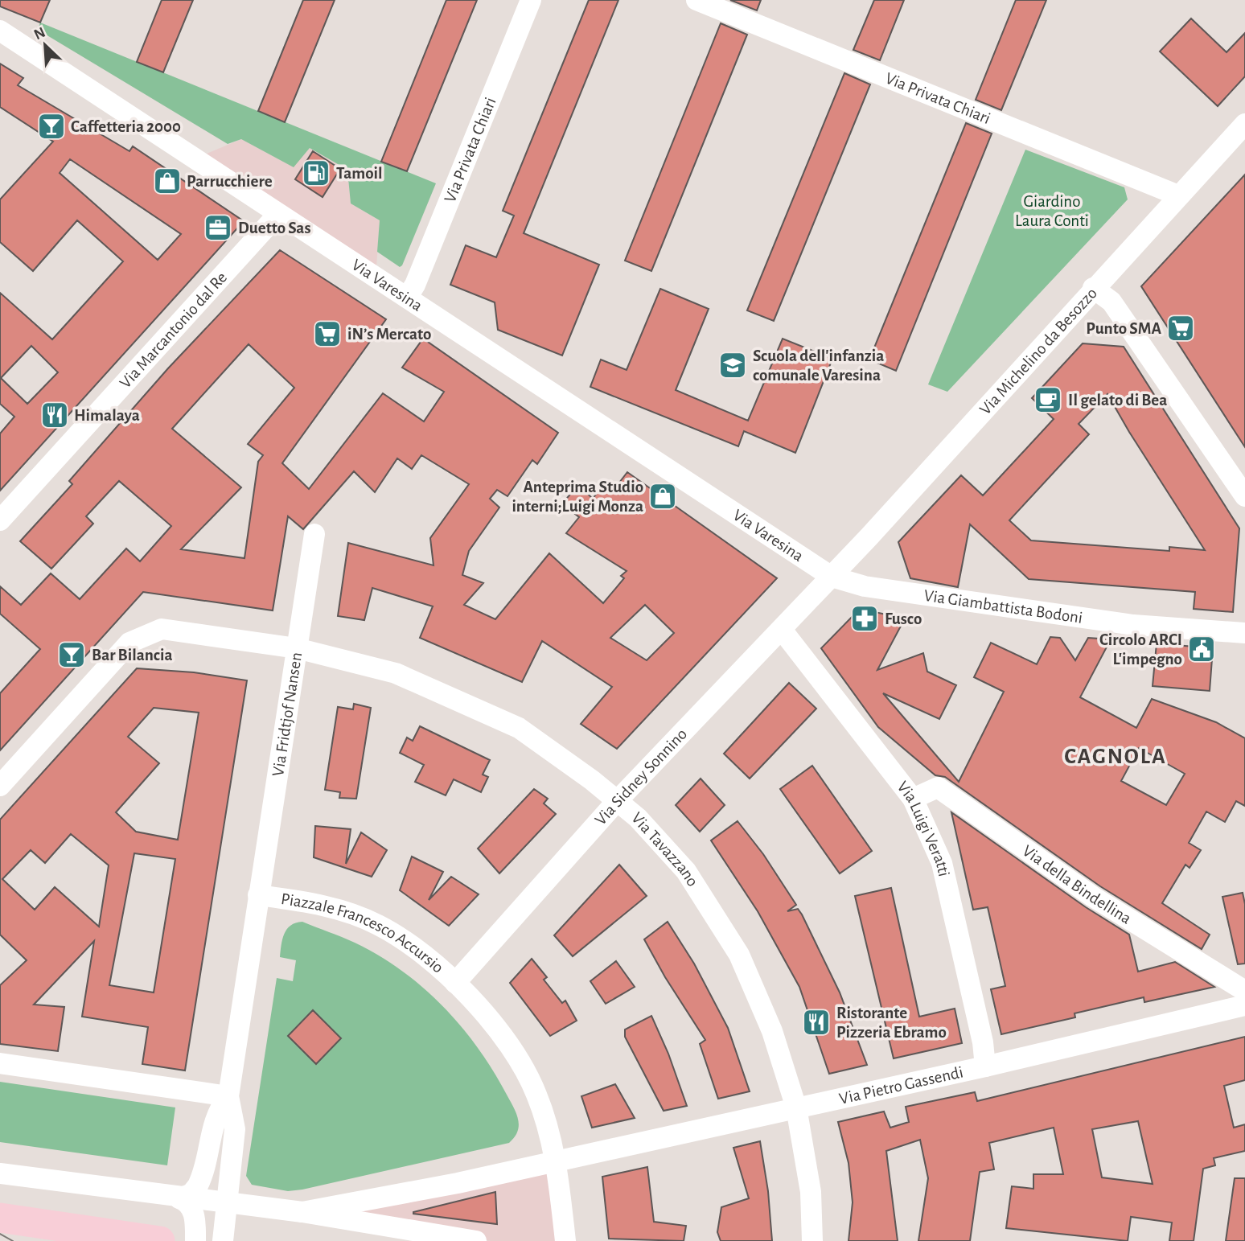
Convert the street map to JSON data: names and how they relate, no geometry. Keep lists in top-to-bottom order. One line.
{"streets":{"street":["Via Privata Chiari","Via Varesina","Via Marcantonio dal Re","Via Michelino da Besozzo","Via Giambattista Bodoni","Via Fridtjof Nansen","Via Sidney Sonnino","Via Luigi Veratti","Via Tavazzano","Via della Bindellina","Piazzale Francesco Accursio","Via Pietro Gassendi"]},"crossings":[["Via Privata Chiari","Via Varesina"],["Via Privata Chiari","Via Michelino da Besozzo"],["Via Varesina","Via Marcantonio dal Re"],["Via Varesina","Via Michelino da Besozzo"],["Via Varesina","Via Giambattista Bodoni"],["Via Varesina","Via Sidney Sonnino"],["Via Michelino da Besozzo","Via Giambattista Bodoni"],["Via Michelino da Besozzo","Via Sidney Sonnino"],["Via Giambattista Bodoni","Via Sidney Sonnino"],["Via Fridtjof Nansen","Via Tavazzano"],["Via Fridtjof Nansen","Piazzale Francesco Accursio"],["Via Sidney Sonnino","Via Luigi Veratti"],["Via Sidney Sonnino","Via Tavazzano"],["Via Sidney Sonnino","Piazzale Francesco Accursio"],["Via Luigi Veratti","Via della Bindellina"],["Via Luigi Veratti","Via Pietro Gassendi"],["Via Tavazzano","Via Pietro Gassendi"],["Piazzale Francesco Accursio","Via Pietro Gassendi"]],"districts":["CAGNOLA"],"parks":["Giardino Laura Conti"],"places":{"bar":["Caffetteria 2000","Bar Bilancia"],"fuel station":["Tamoil"],"shop":["Parrucchiere","Anteprima Studio interni;Luigi Monza"],"office":["Duetto Sas"],"supermarket":["Punto SMA","iN’s Mercato"],"school or university":["Scuola dell'infanzia comunale Varesina"],"cafe":["Il gelato di Bea"],"restaurant":["Himalaya","Ristorante Pizzeria Ebramo"],"pharmacy":["Fusco"],"public building":["Circolo ARCI L'impegno"]},"north":"top left"}
